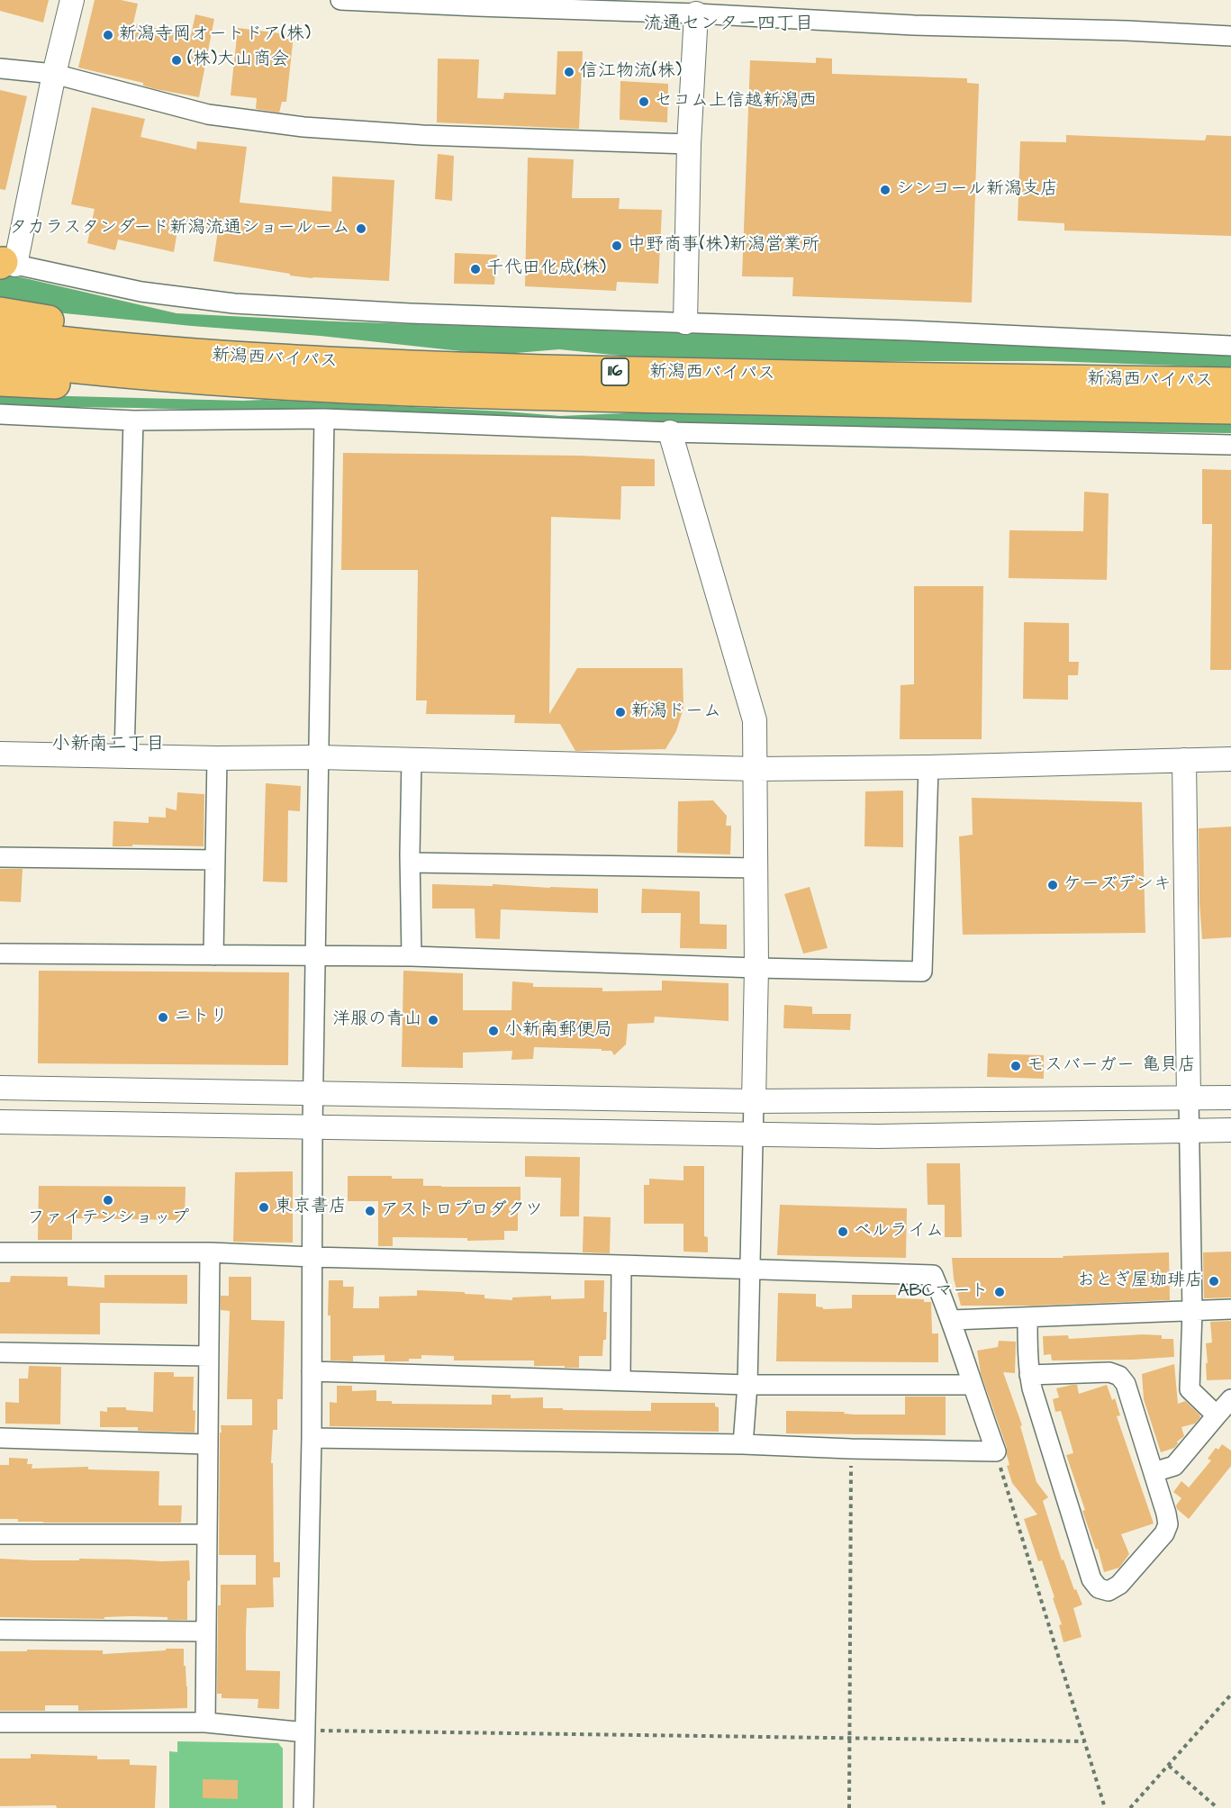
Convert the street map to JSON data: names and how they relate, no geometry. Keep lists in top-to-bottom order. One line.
{"streets":{"highway":["新潟西バイパス","116"]},"districts":["流通センター四丁目","小新南二丁目"],"places":["新潟寺岡オートドア(株)","(株)大山商会","信江物流(株)","セコム上信越新潟西","シンコール新潟支店","タカラスタンダード新潟流通ショールーム","中野商事(株)新潟営業所","千代田化成(株)","新潟ドーム","ケーズデンキ","ニトリ","洋服の青山","小新南郵便局","モスバーガー 亀貝店","ファイテンショップ","東京書店","アストロプロダクツ","ベルライム","おとぎ屋珈琲店","ABCマート"]}
